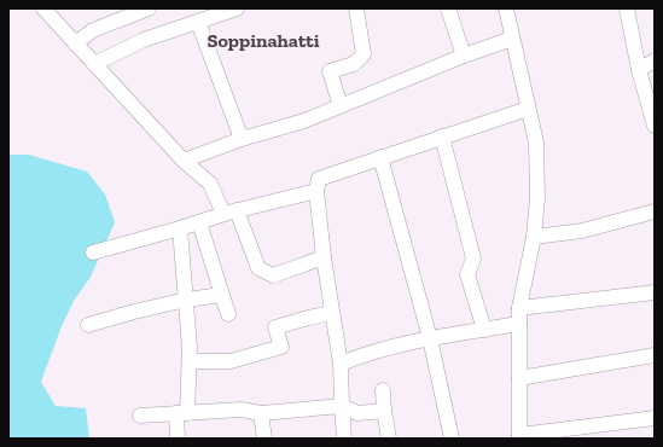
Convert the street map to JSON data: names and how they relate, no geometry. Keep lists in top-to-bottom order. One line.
{"districts":["Soppinahatti"]}
